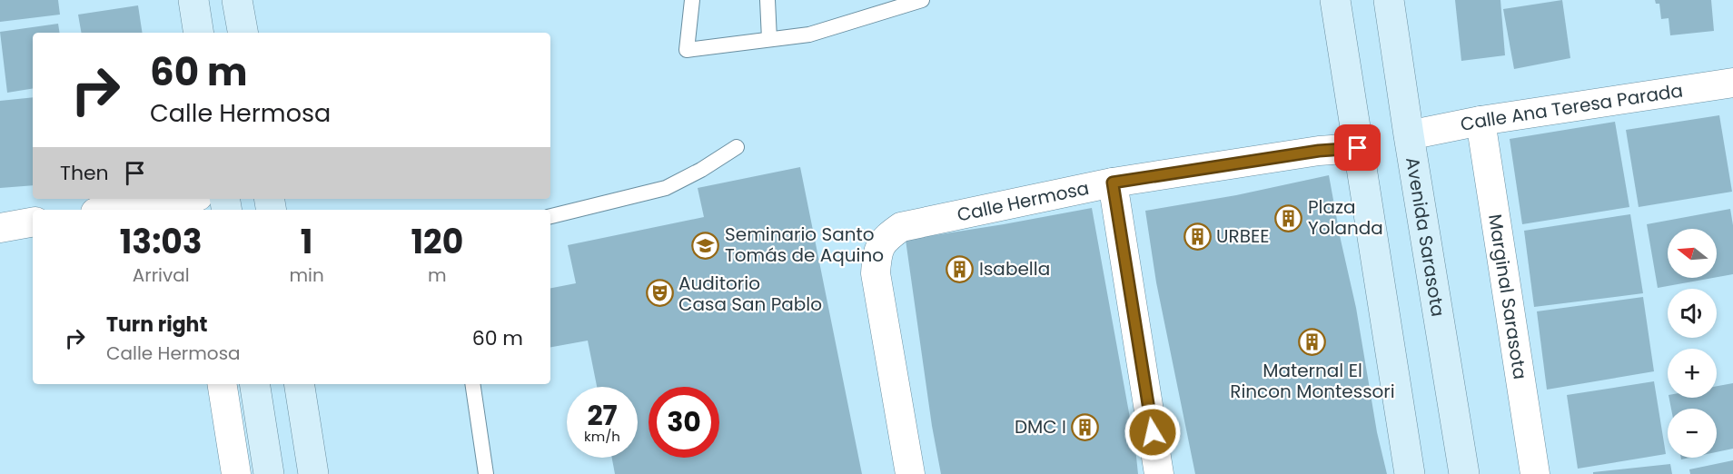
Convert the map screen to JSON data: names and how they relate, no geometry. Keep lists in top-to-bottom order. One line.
{"streets":{"main road":["Avenida Sarasota"],"street":["Calle Ana Teresa Parada","Calle Hermosa","Marginal Sarasota"]},"crossings":[["Calle Ana Teresa Parada","Avenida Sarasota"],["Calle Ana Teresa Parada","Marginal Sarasota"]],"places":{"building":["Plaza Yolanda","URBEE","Isabella","Maternal El Rincon Montessori","DMC I"],"school or university":["Seminario Santo Tomás de Aquino"],"theatre":["Auditorio Casa San Pablo"]},"north":"left","page":{"turn":["60 m","Calle Hermosa"],"then":"Then","eta":["13:03","Arrival","1","min","120","m"],"map_buttons":["+","−"],"list":[{"name":"Turn right","note":"Calle Hermosa","value":"60 m"}],"speed":"27 km/h","limit":"30"}}
